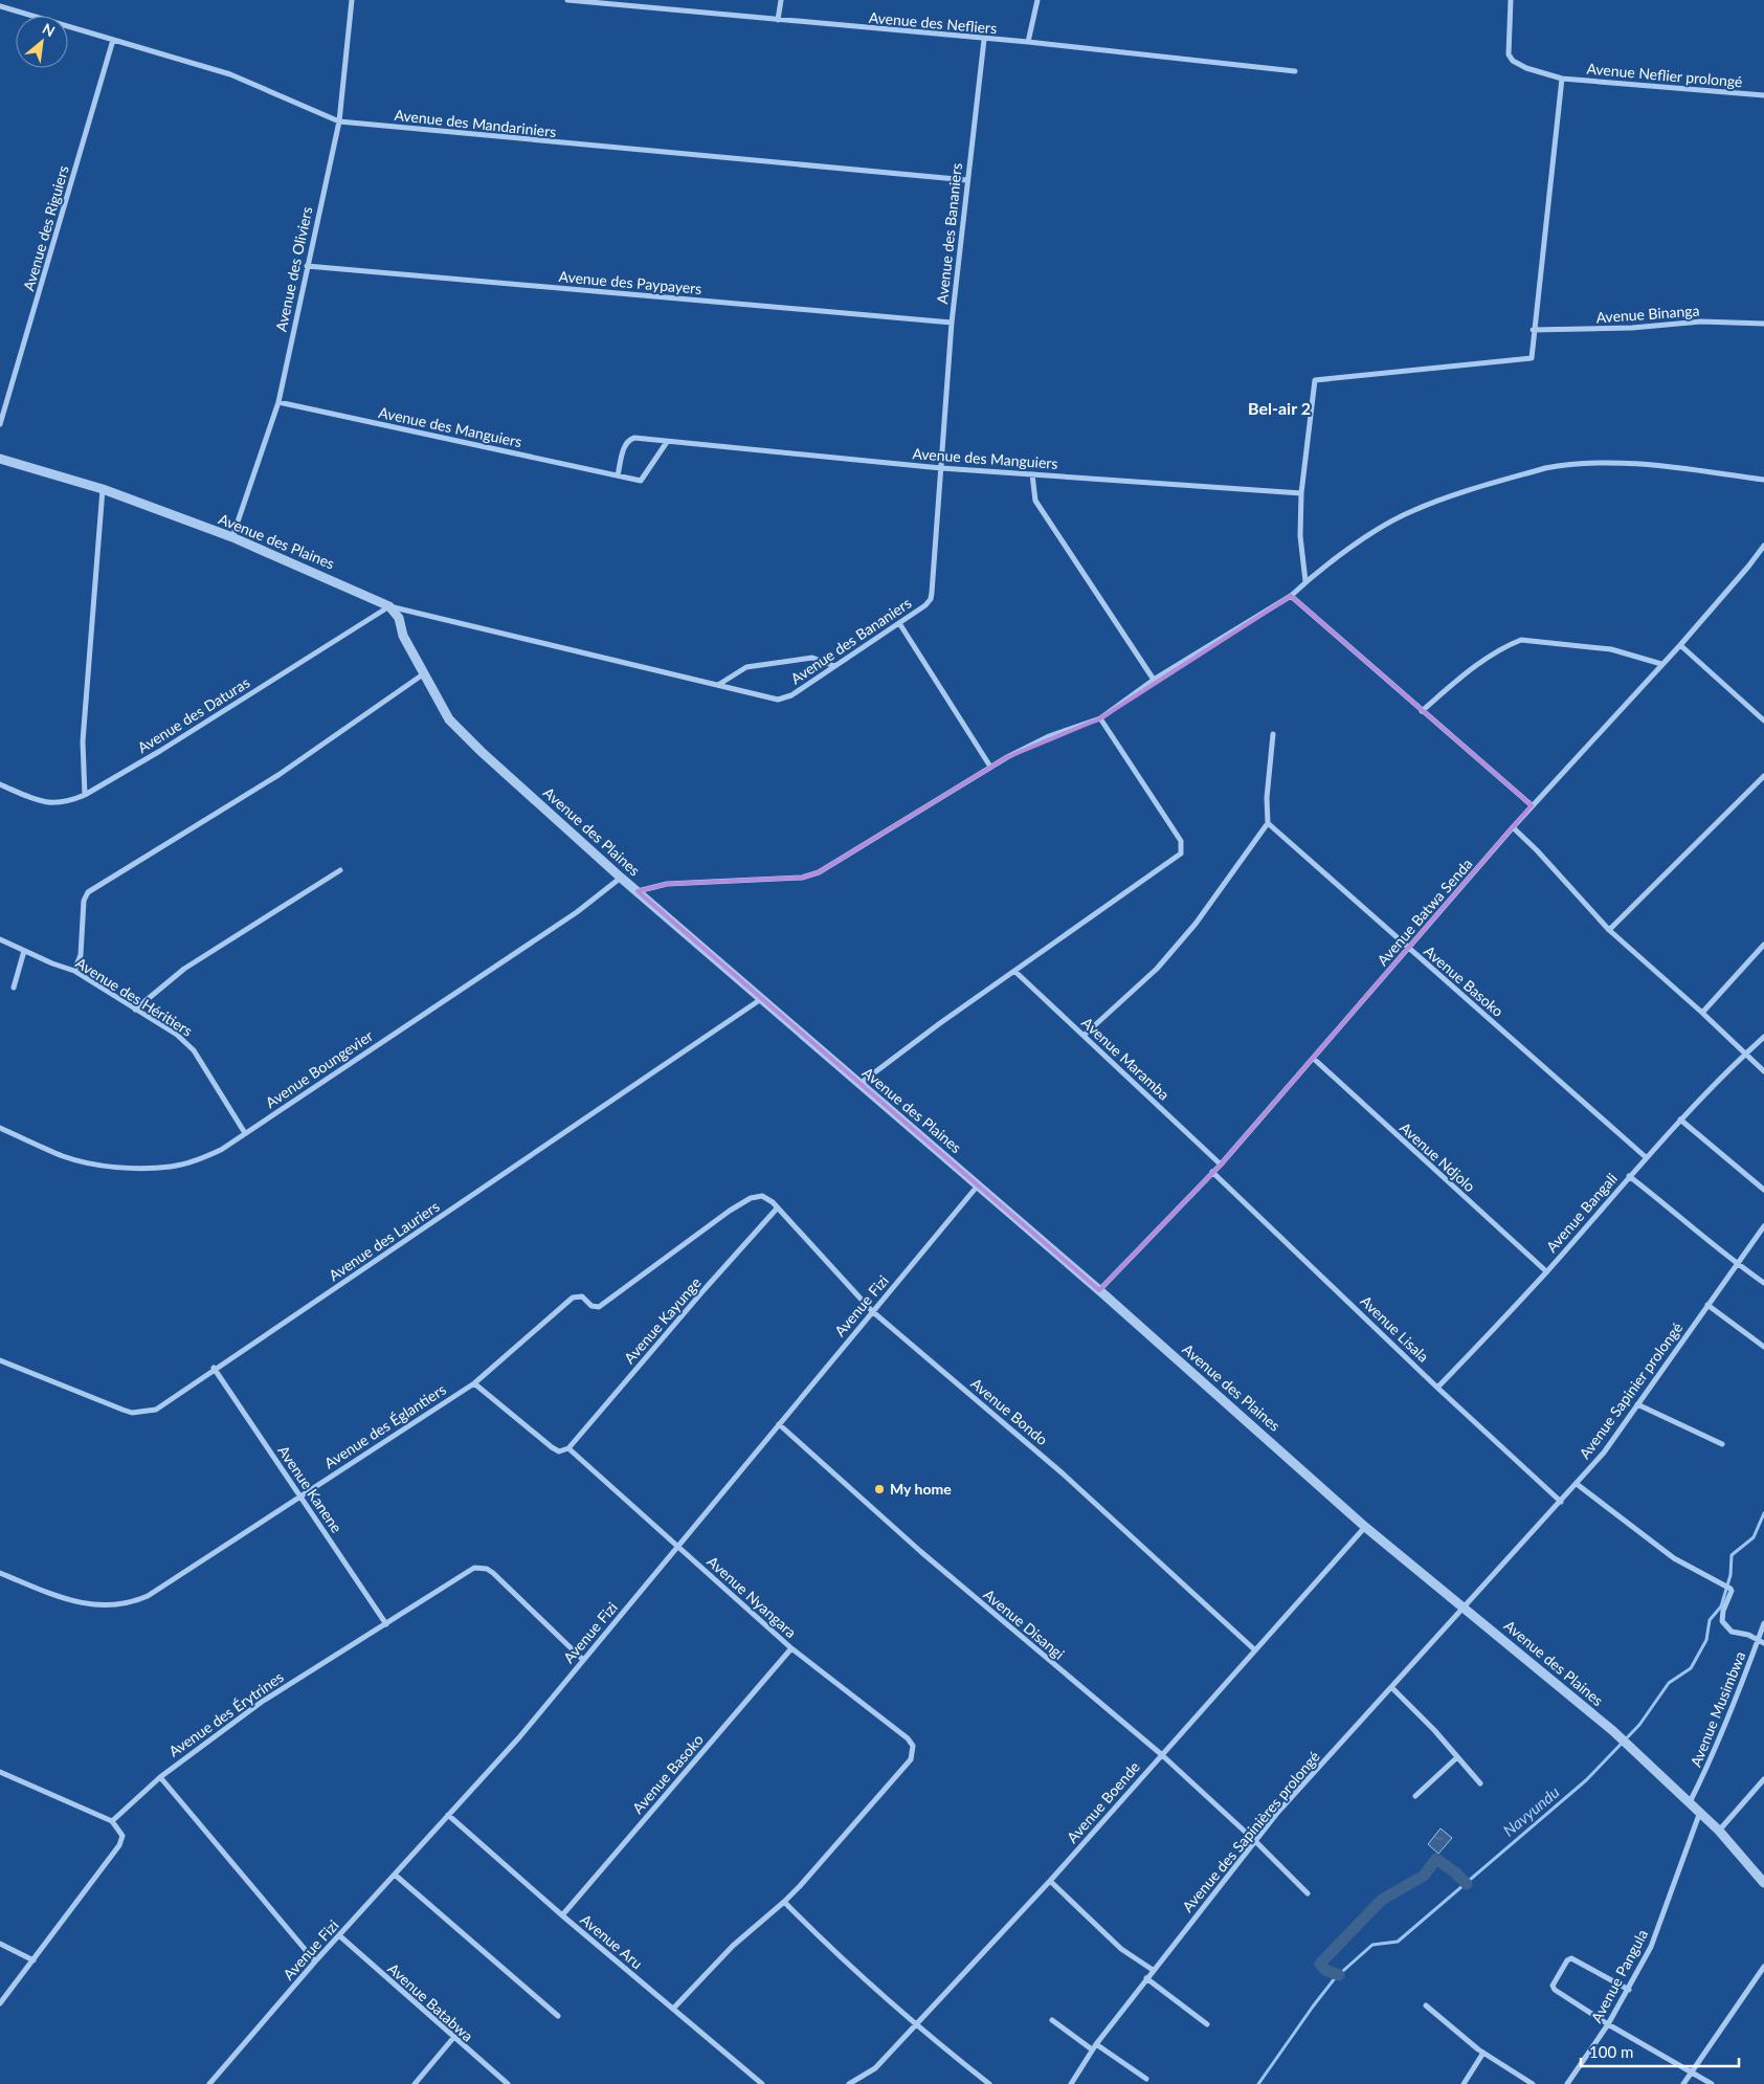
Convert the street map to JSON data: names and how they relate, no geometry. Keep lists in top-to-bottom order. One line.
{"streets":{"street":["Avenue des Nefliers","Avenue Neflier prolongé","Avenue des Mandariniers","Avenue des Riguiers","Avenue des Bananiers","Avenue des Oliviers","Avenue des Paypayers","Avenue Binanga","Avenue des Manguiers","Avenue des Plaines","Avenue des Daturas","Avenue Batwa Senda","Avenue Basoko","Avenue des Héritiers","Avenue Maramba","Avenue Boungevier","Avenue Ndjolo","Avenue Bangali","Avenue des Lauriers","Avenue Fizi","Avenue Kayunge","Avenue Lisala","Avenue Sapinier prolongé","Avenue Bondo","Avenue des Églantiers","Avenue Kanene","Avenue Nyangara","Avenue Disangi","Avenue Musimbwa","Avenue des Érytrines","Avenue Boende","Avenue des Sapinières prolongé","Avenue Aru","Avenue Pangula","Avenue Batabwa"]},"crossings":[["Avenue des Nefliers","Avenue des Bananiers"],["Avenue des Mandariniers","Avenue des Riguiers"],["Avenue des Mandariniers","Avenue des Bananiers"],["Avenue des Mandariniers","Avenue des Oliviers"],["Avenue des Bananiers","Avenue des Paypayers"],["Avenue des Bananiers","Avenue des Manguiers"],["Avenue des Bananiers","Avenue des Plaines"],["Avenue des Bananiers","Avenue des Daturas"],["Avenue des Oliviers","Avenue des Paypayers"],["Avenue des Oliviers","Avenue des Manguiers"],["Avenue des Oliviers","Avenue des Plaines"],["Avenue des Plaines","Avenue des Daturas"],["Avenue des Plaines","Avenue Batwa Senda"],["Avenue des Plaines","Avenue Boungevier"],["Avenue des Plaines","Avenue des Lauriers"],["Avenue des Plaines","Avenue Fizi"],["Avenue des Plaines","Avenue Sapinier prolongé"],["Avenue des Plaines","Avenue Musimbwa"],["Avenue des Plaines","Avenue Boende"],["Avenue des Plaines","Avenue des Sapinières prolongé"],["Avenue des Plaines","Avenue Pangula"],["Avenue Batwa Senda","Avenue Basoko"],["Avenue Batwa Senda","Avenue Maramba"],["Avenue Batwa Senda","Avenue Ndjolo"],["Avenue Batwa Senda","Avenue Lisala"],["Avenue Basoko","Avenue Bangali"],["Avenue Basoko","Avenue Nyangara"],["Avenue Basoko","Avenue Aru"],["Avenue des Héritiers","Avenue Boungevier"],["Avenue Ndjolo","Avenue Bangali"],["Avenue Bangali","Avenue Lisala"],["Avenue des Lauriers","Avenue Kanene"],["Avenue Fizi","Avenue Bondo"],["Avenue Fizi","Avenue Nyangara"],["Avenue Fizi","Avenue Disangi"],["Avenue Fizi","Avenue des Érytrines"],["Avenue Fizi","Avenue Aru"],["Avenue Fizi","Avenue Batabwa"],["Avenue Kayunge","Avenue Bondo"],["Avenue Kayunge","Avenue Nyangara"],["Avenue Lisala","Avenue Sapinier prolongé"],["Avenue Sapinier prolongé","Avenue des Sapinières prolongé"],["Avenue Bondo","Avenue des Églantiers"],["Avenue Bondo","Avenue Boende"],["Avenue des Églantiers","Avenue Kanene"],["Avenue Kanene","Avenue des Érytrines"],["Avenue Disangi","Avenue Boende"],["Avenue Disangi","Avenue des Sapinières prolongé"]],"districts":["Bel-air 2"],"water":["Navyundu"],"places":["My home"],"scale_bar":"100 m","north":"top right"}
